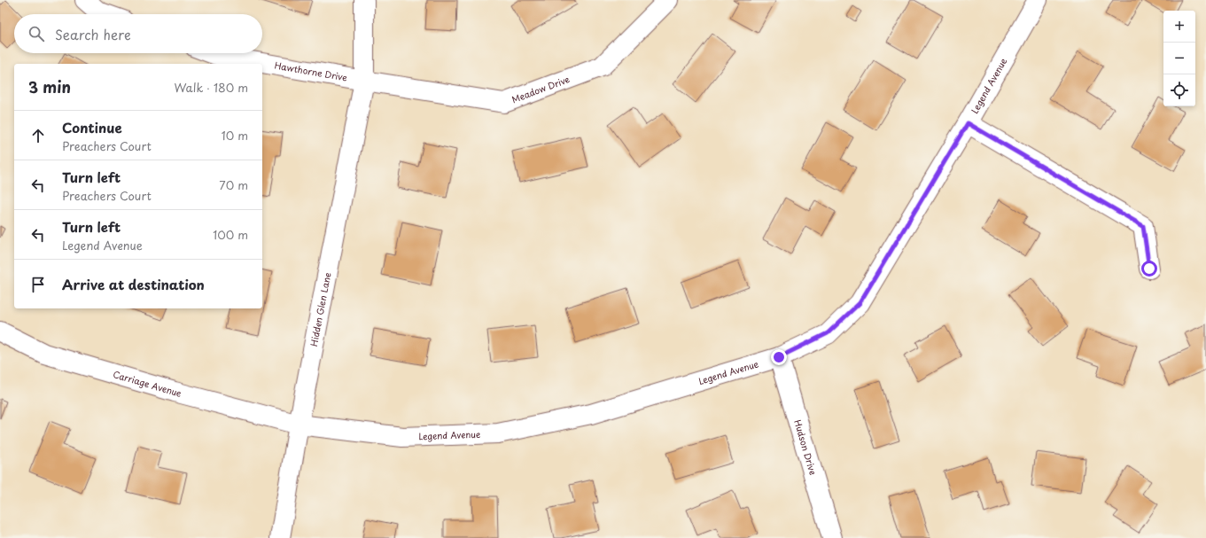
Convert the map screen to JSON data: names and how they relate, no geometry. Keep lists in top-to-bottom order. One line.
{"streets":{"street":["Hawthorne Drive","Legend Avenue","Meadow Drive","Hidden Glen Lane","Carriage Avenue","Hudson Drive"]},"crossings":[["Hawthorne Drive","Meadow Drive"],["Hawthorne Drive","Hidden Glen Lane"],["Legend Avenue","Hidden Glen Lane"],["Legend Avenue","Carriage Avenue"],["Legend Avenue","Hudson Drive"],["Meadow Drive","Hidden Glen Lane"],["Hidden Glen Lane","Carriage Avenue"]],"page":{"map_buttons":["+","−"],"search":"Search here","heading":["3 min","Walk · 180 m"],"list":[["Continue","Preachers Court","10 m"],["Turn left","Preachers Court","70 m"],["Turn left","Legend Avenue","100 m"],"Arrive at destination"]}}
